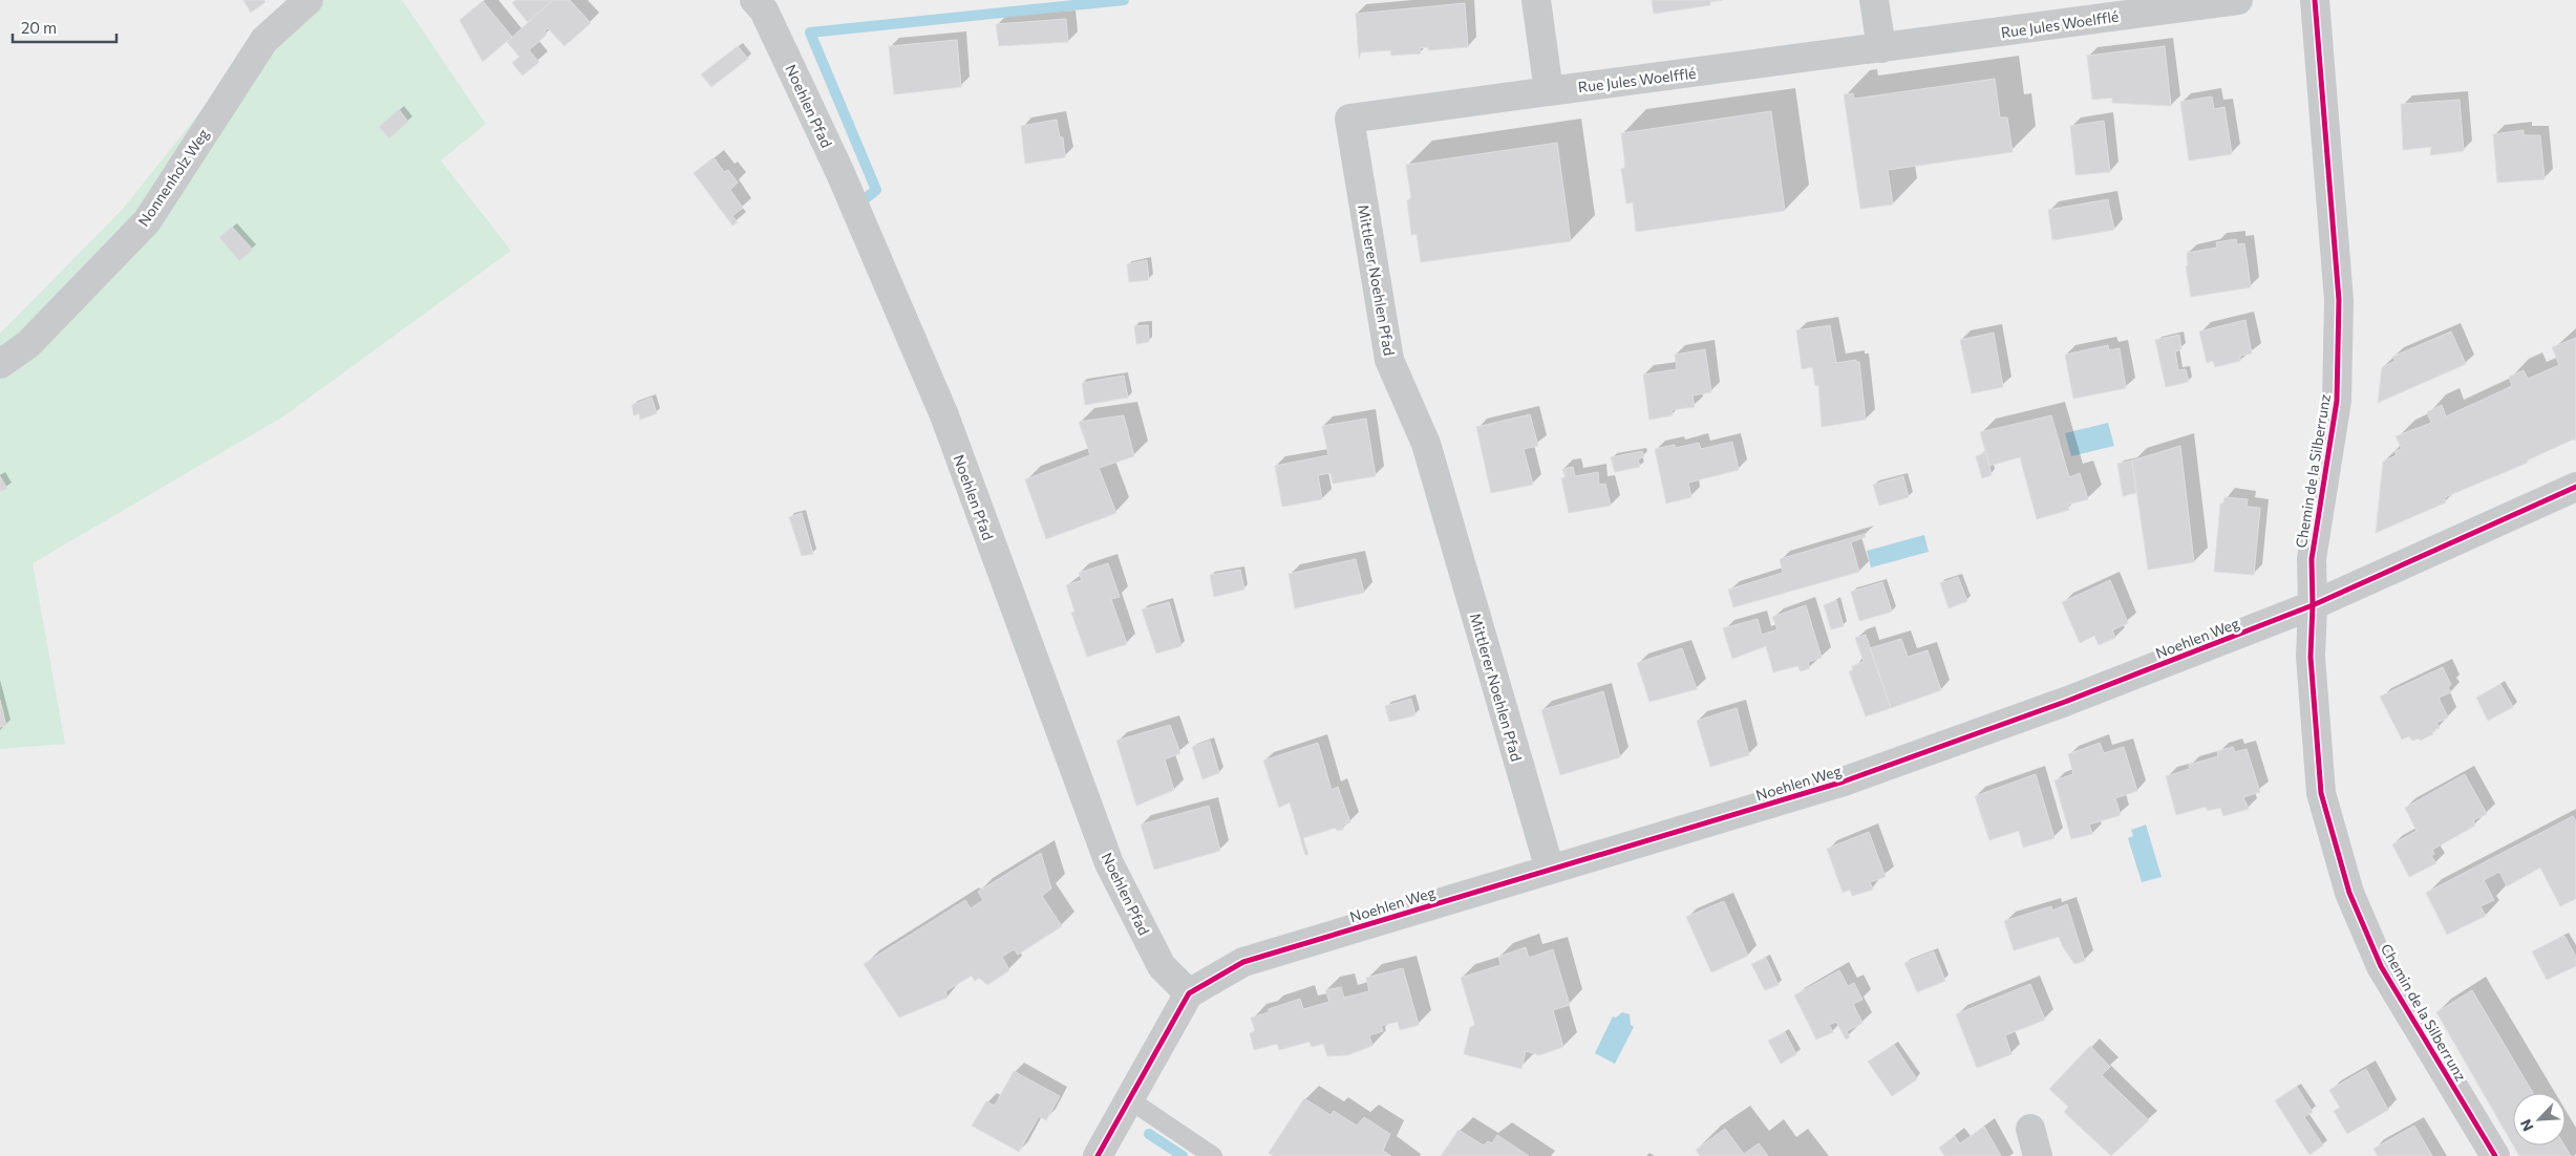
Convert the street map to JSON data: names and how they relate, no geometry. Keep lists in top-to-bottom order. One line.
{"streets":{"street":["Rue Jules Woelfflé","Noehlen Pfad","Nonnenholz Weg","Mittlerer Noehlen Pfad","Chemin de la Silberrunz","Noehlen Weg"]},"crossings":[["Rue Jules Woelfflé","Mittlerer Noehlen Pfad"],["Noehlen Pfad","Noehlen Weg"],["Mittlerer Noehlen Pfad","Noehlen Weg"],["Chemin de la Silberrunz","Noehlen Weg"]],"scale_bar":"20 m","north":"bottom left"}
